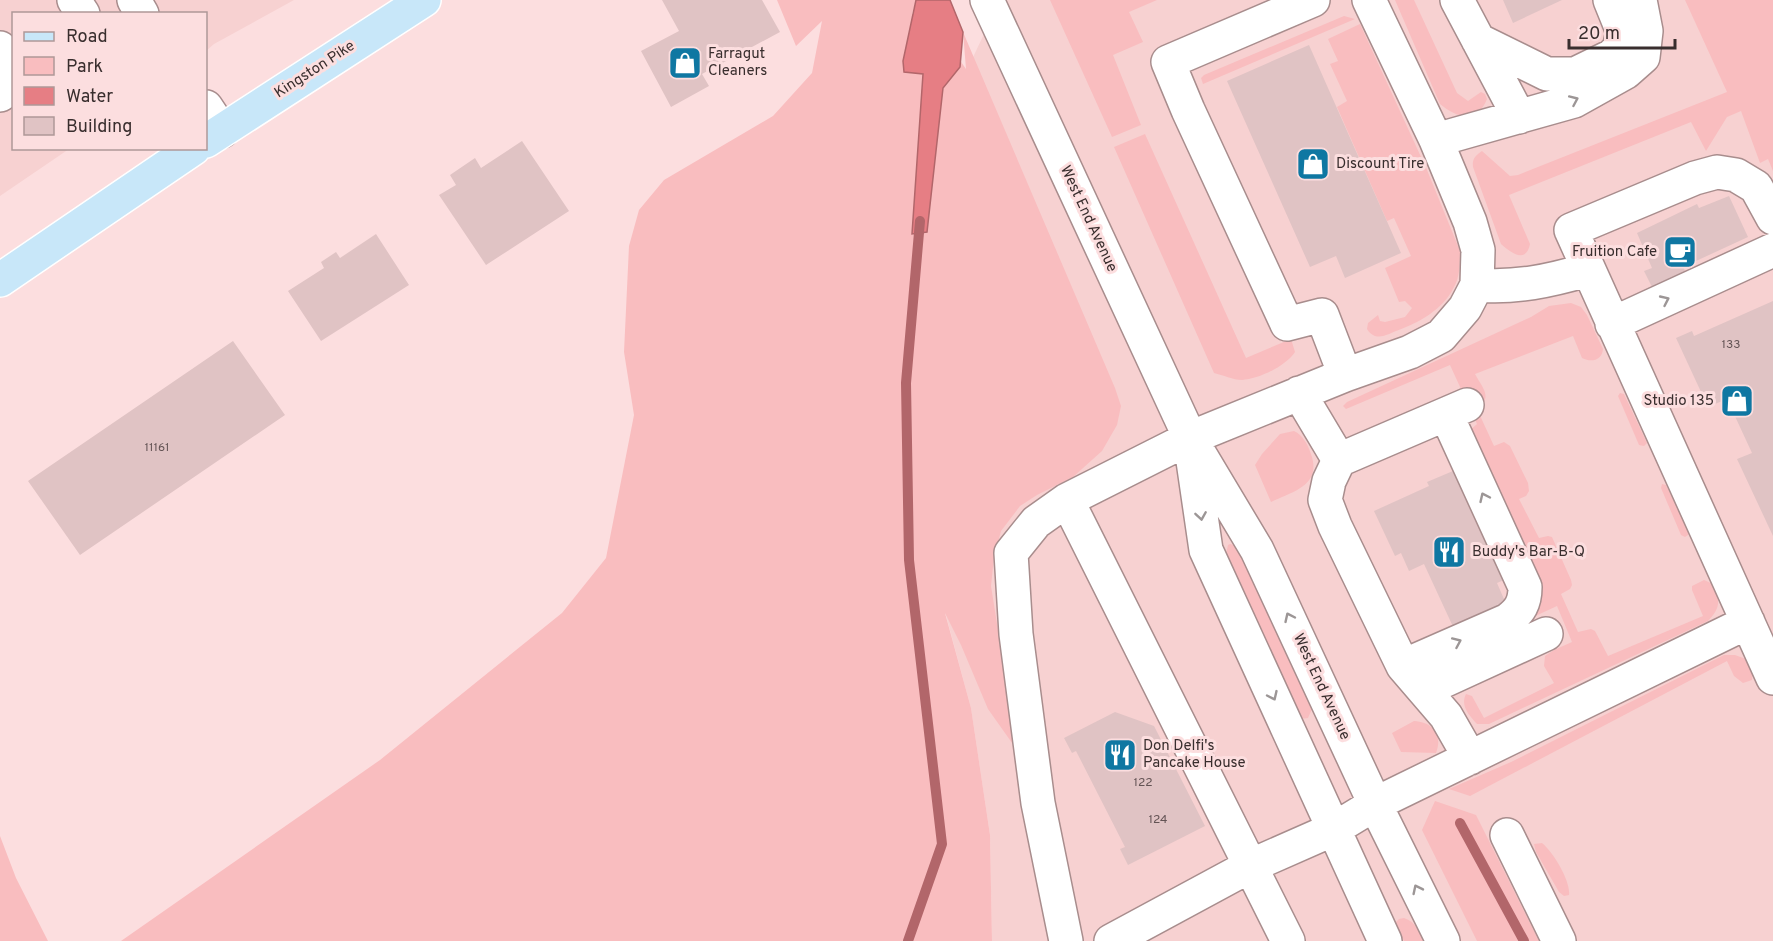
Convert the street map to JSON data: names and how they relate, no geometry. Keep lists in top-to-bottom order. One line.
{"streets":{"main road":["Kingston Pike"],"street":["West End Avenue"]},"places":{"shop":["Farragut Cleaners","Discount Tire","Studio 135"],"cafe":["Fruition Cafe"],"restaurant":["Buddy's Bar-B-Q","Don Delfi's Pancake House"]},"house_numbers":["133","11161","122","124"],"legend":["Road","Park","Water","Building"],"scale_bar":"20 m"}
